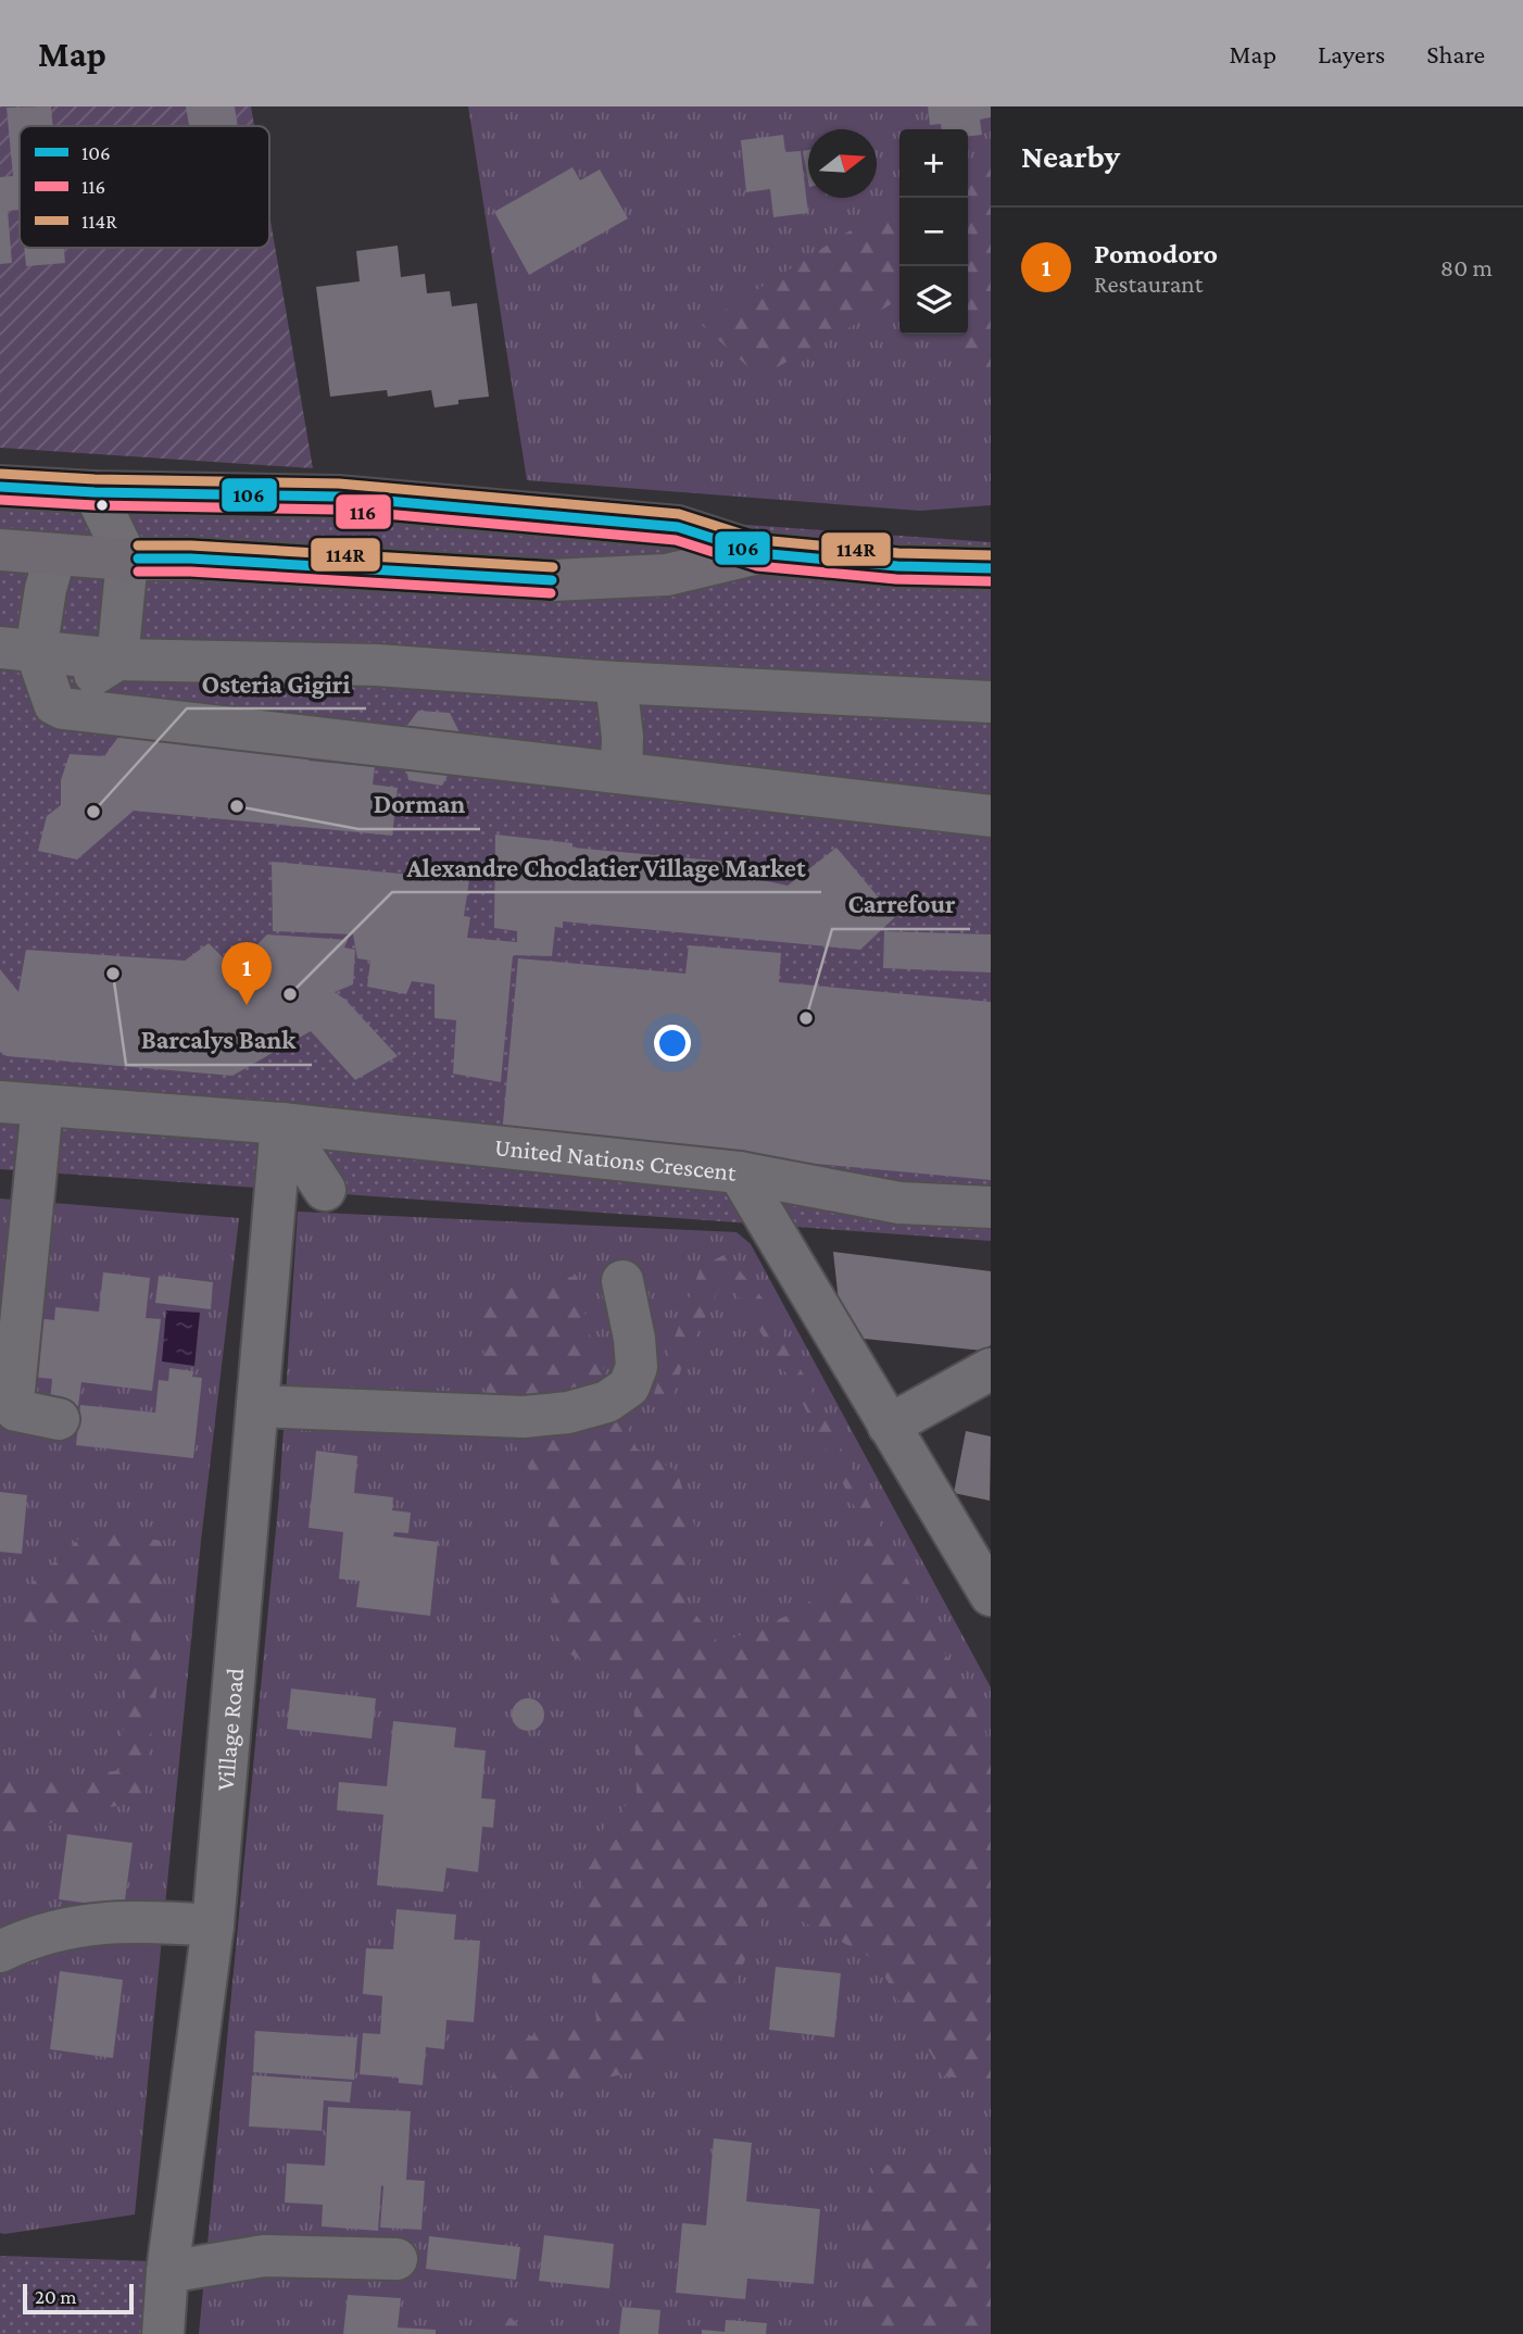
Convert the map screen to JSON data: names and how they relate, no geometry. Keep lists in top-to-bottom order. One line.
{"streets":{"street":["United Nations Crescent","Village Road"]},"crossings":[["United Nations Crescent","Village Road"]],"places":["Dorman","Osteria Gigiri","Barcalys Bank","Alexandre Choclatier Village Market","Carrefour"],"lines":["transit line 114R","transit line 106","transit line 116"],"legend":["106","116","114R"],"scale_bar":"20 m","north":"right","page":{"header":"Map","nav":["Map","Layers","Share"],"heading":"Nearby","map_buttons":["+","−"],"list":[{"mark":"1","name":"Pomodoro","note":"Restaurant","value":"80 m"}],"pins":"1","scale":"20 m"}}
